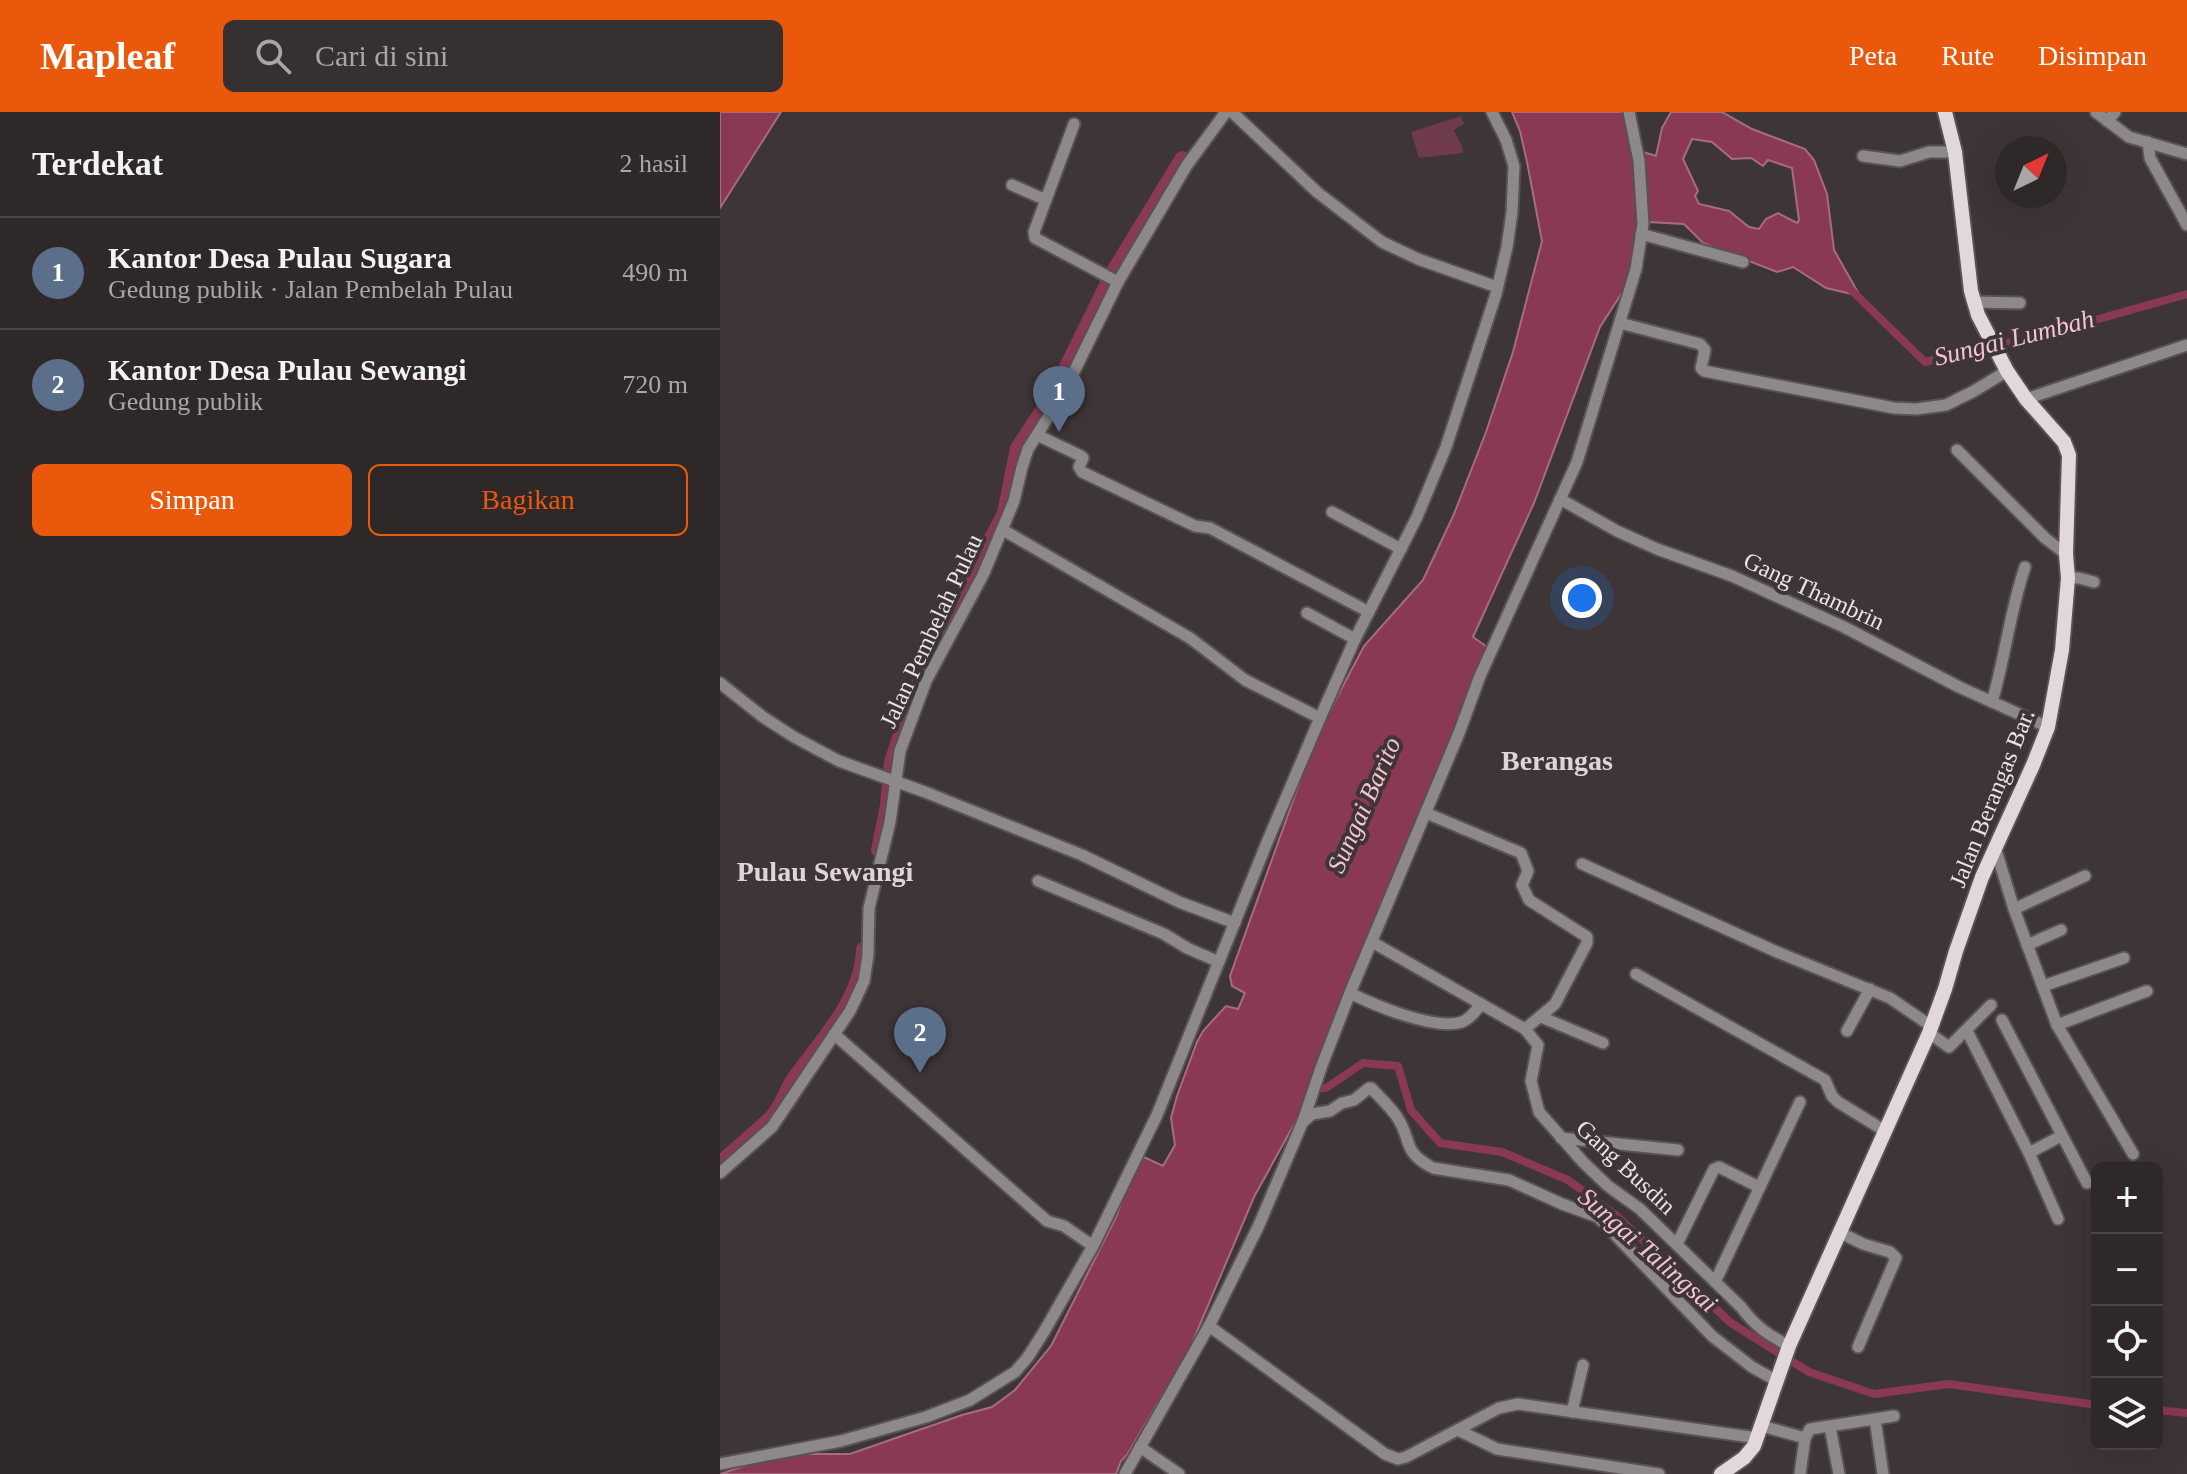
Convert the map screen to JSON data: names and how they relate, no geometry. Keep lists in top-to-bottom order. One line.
{"streets":{"main road":["Jalan Berangas Bar."],"street":["Gang Thambrin","Jalan Pembelah Pulau","Gang Busdin"]},"crossings":[["Gang Thambrin","Jalan Berangas Bar."],["Jalan Berangas Bar.","Gang Busdin"]],"districts":["Berangas","Pulau Sewangi"],"water":["Sungai Lumbah","Sungai Barito","Sungai Talingsai"],"north":"top right","page":{"header":"Mapleaf","search":"Cari di sini","nav":["Peta","Rute","Disimpan"],"heading":["Terdekat","2 hasil"],"list":[{"mark":"1","name":"Kantor Desa Pulau Sugara","note":"Gedung publik · Jalan Pembelah Pulau","value":"490 m"},{"mark":"2","name":"Kantor Desa Pulau Sewangi","note":"Gedung publik","value":"720 m"}],"pins":["1","2"],"buttons":["Simpan","Bagikan"],"map_buttons":["+","−"]}}
